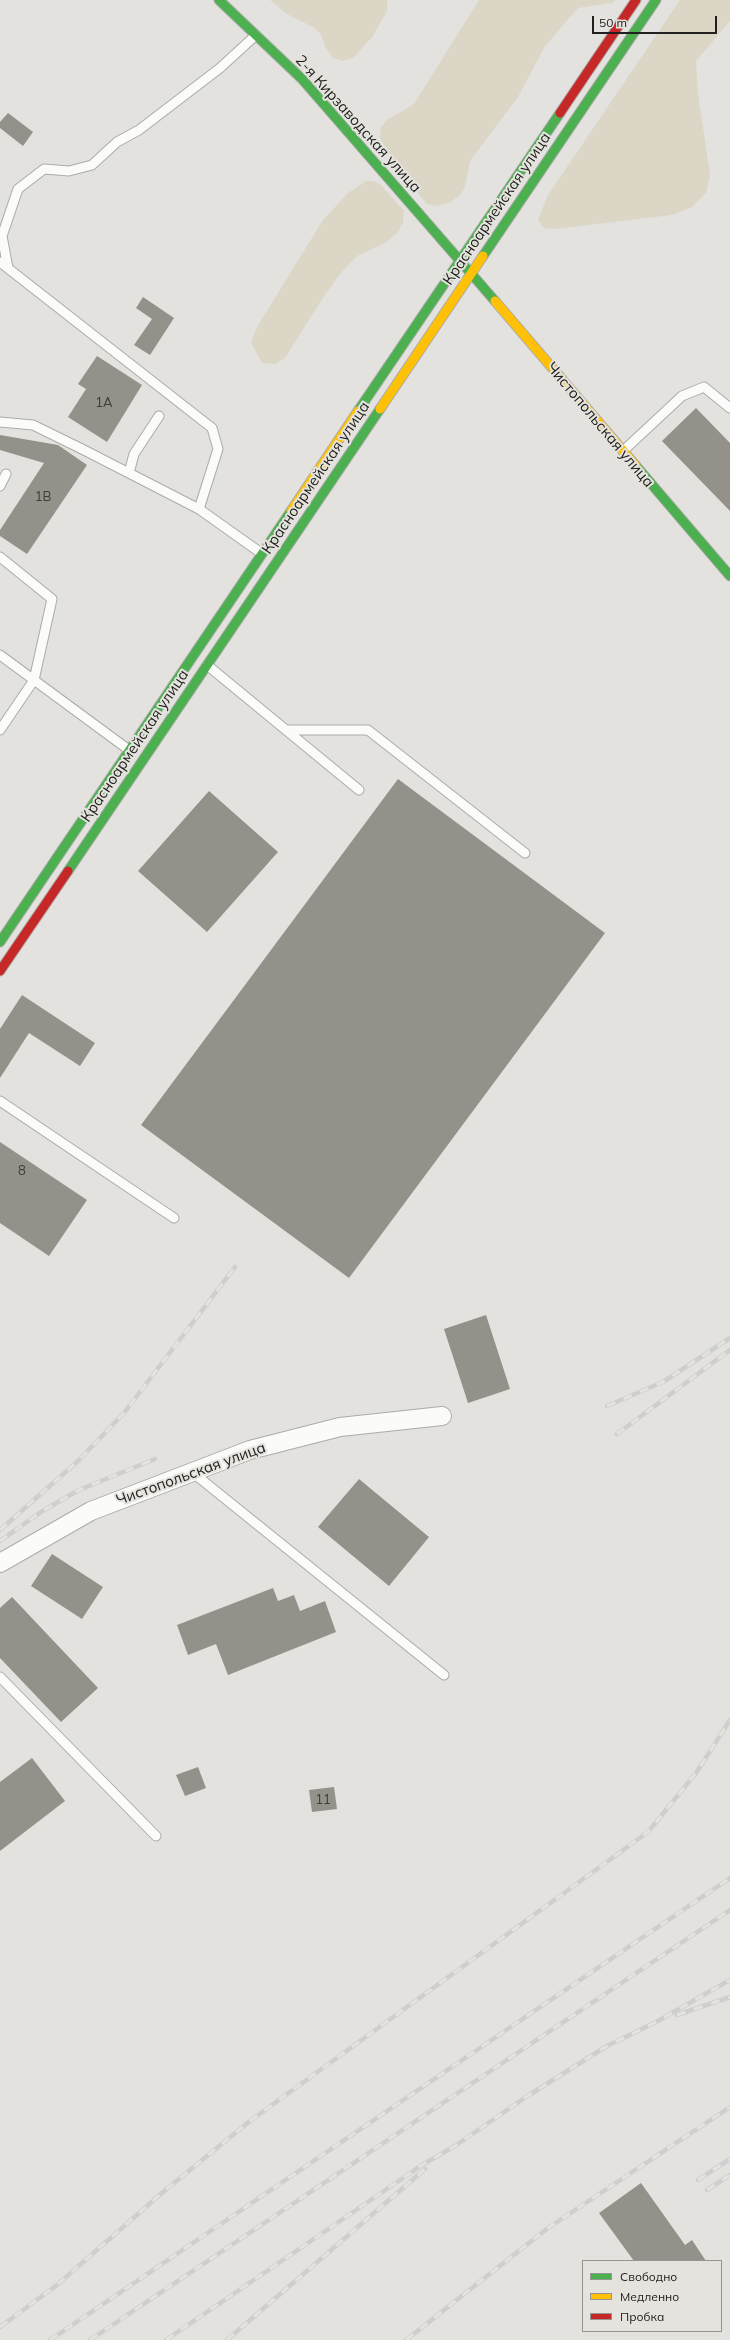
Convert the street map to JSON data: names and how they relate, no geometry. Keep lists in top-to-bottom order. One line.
{"streets":{"main road":["2-я Кирзаводская улица","Красноармейская улица","Чистопольская улица"]},"crossings":[["2-я Кирзаводская улица","Красноармейская улица"],["2-я Кирзаводская улица","Чистопольская улица"],["Красноармейская улица","Чистопольская улица"]],"house_numbers":["1А","1В","8","11"],"legend":["Свободно","Медленно","Пробка"],"scale_bar":"50 m"}
